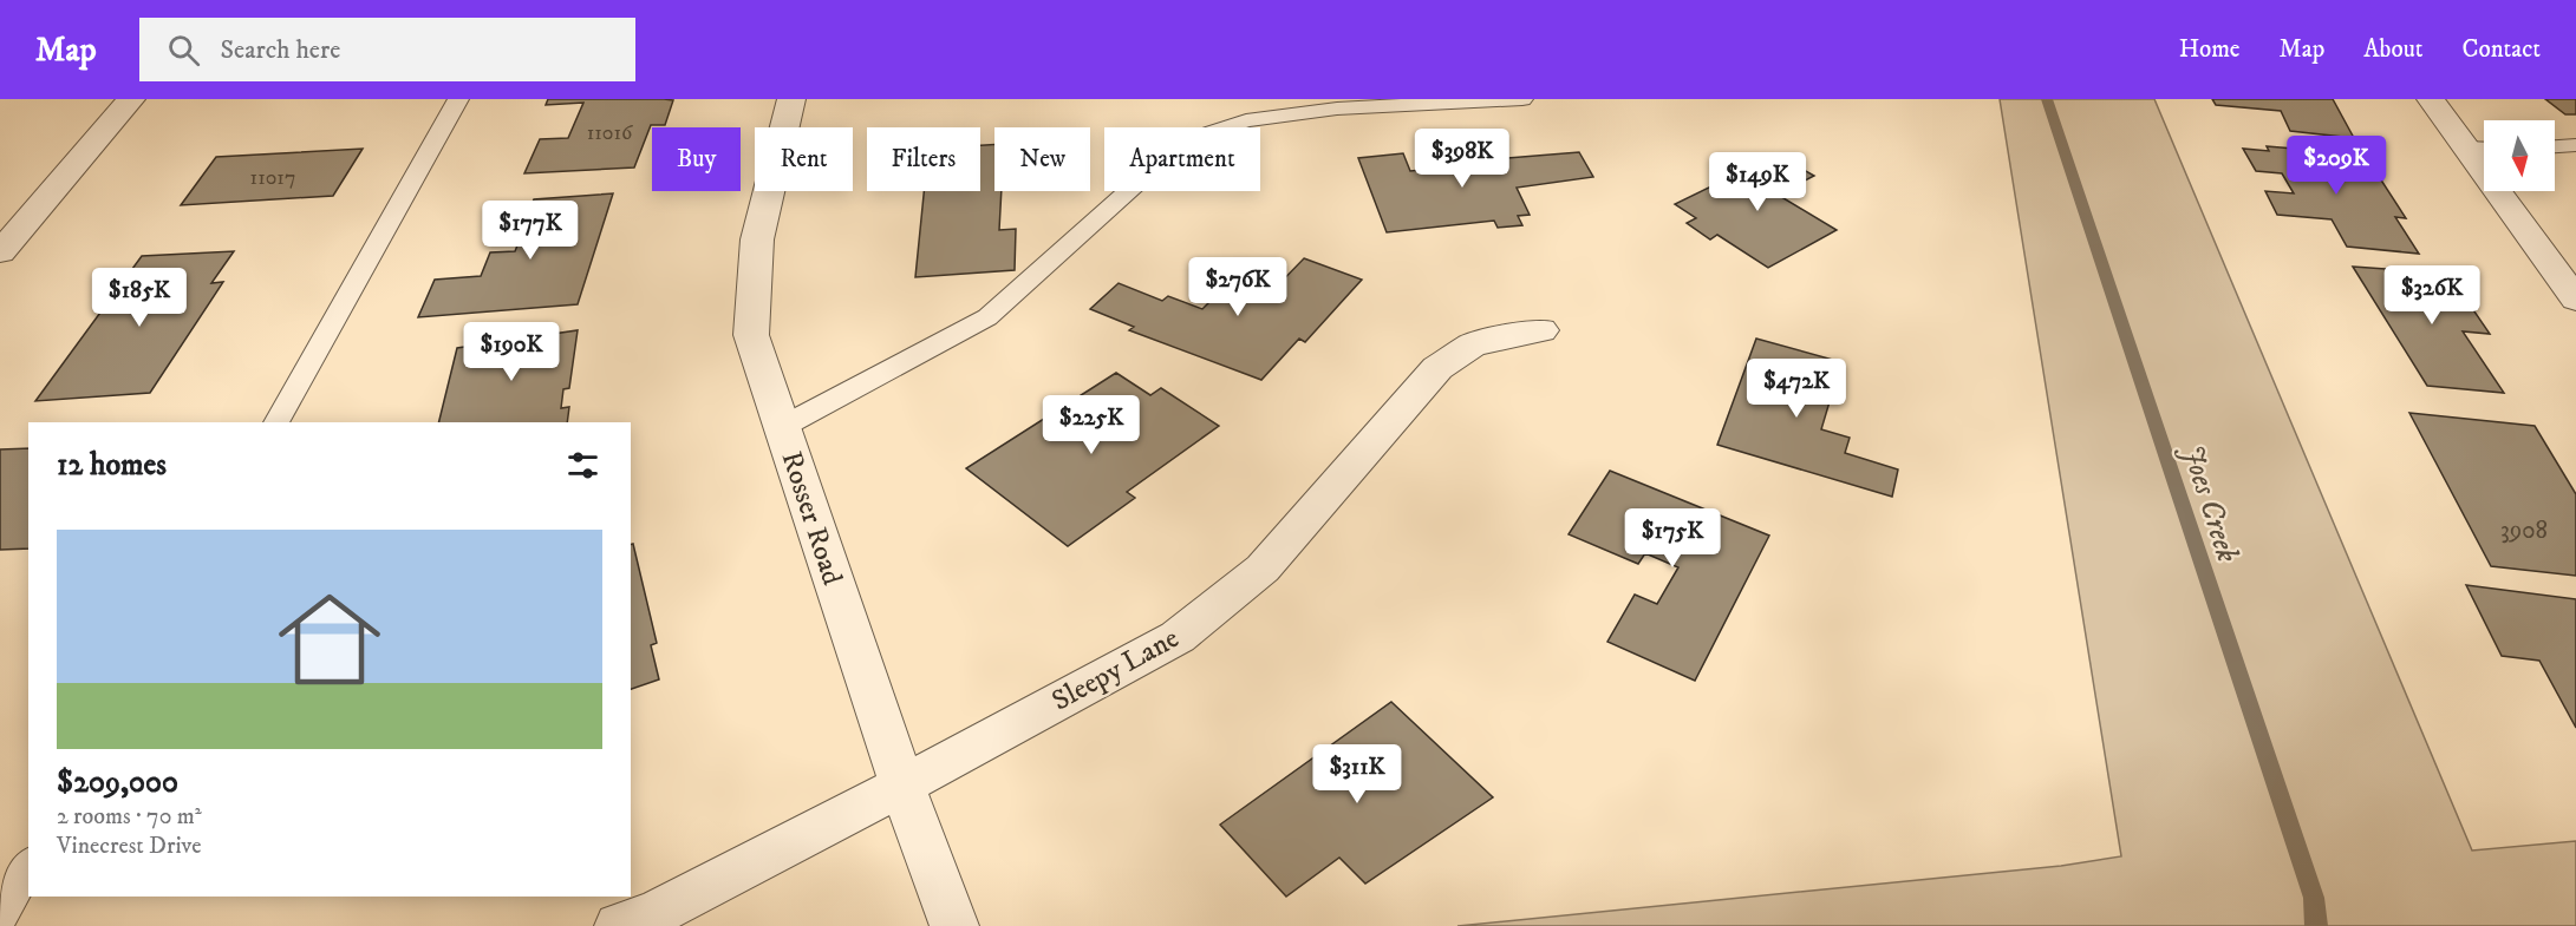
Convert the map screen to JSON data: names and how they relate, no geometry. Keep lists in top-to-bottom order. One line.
{"streets":{"street":["Rosser Road","Sleepy Lane"]},"crossings":[["Rosser Road","Sleepy Lane"]],"water":["Joes Creek"],"house_numbers":["11016","11017","3908"],"north":"bottom","page":{"header":"Map","search":"Search here","nav":["Home","Map","About","Contact"],"chip":["Buy","Rent","Filters","New","Apartment"],"price":["$398K","$209K","$149K","$177K","$276K","$326K","$185K","$190K","$472K","$225K","$175K","$311K"],"heading":"12 homes","list":[{"name":"$209,000","note":"2 rooms · 70 m² · Vinecrest Drive"}]}}
